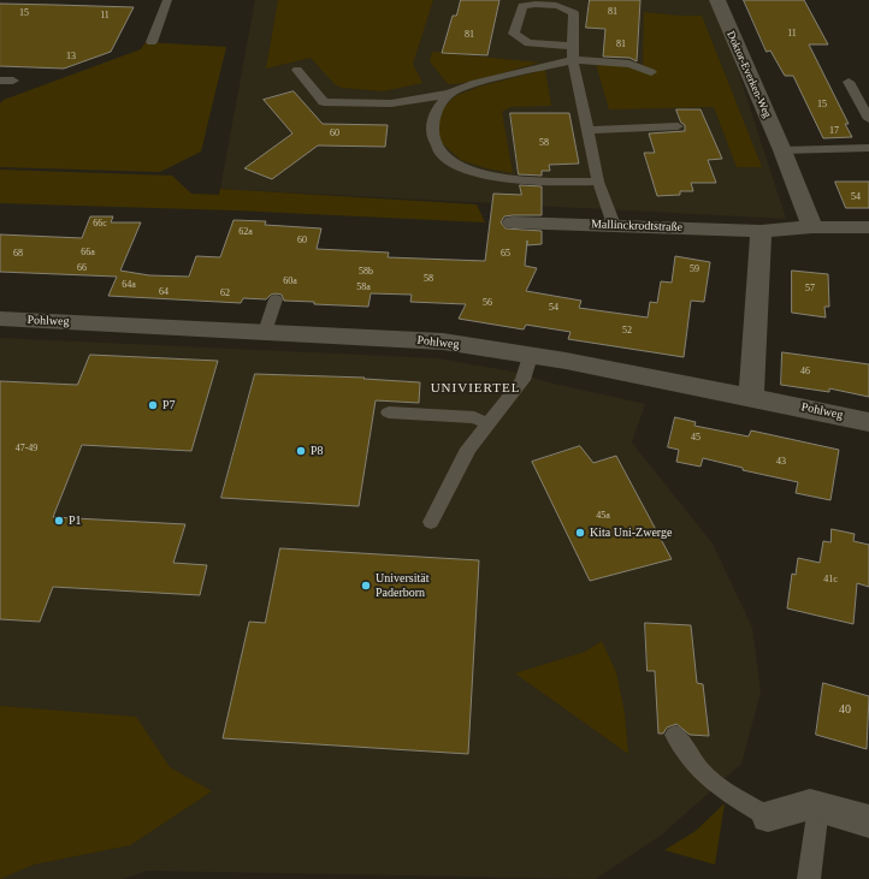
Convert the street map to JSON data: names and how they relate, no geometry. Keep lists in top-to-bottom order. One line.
{"streets":{"street":["Doktor-Everken-Weg","Mallinckrodtstraße","Pohlweg"]},"crossings":[["Doktor-Everken-Weg","Mallinckrodtstraße"]],"districts":["UNIVIERTEL"],"places":["P7","P8","P1","Kita Uni-Zwerge","Universität Paderborn"],"house_numbers":["81","15","11","11","81","81","13","15","17","60","58","54","66c","62a","60","66a","68","65","66","59","58b","58","60a","64a","58a","57","64","62","56","54","52","46","45","47-49","43","45a","41c","40"]}
